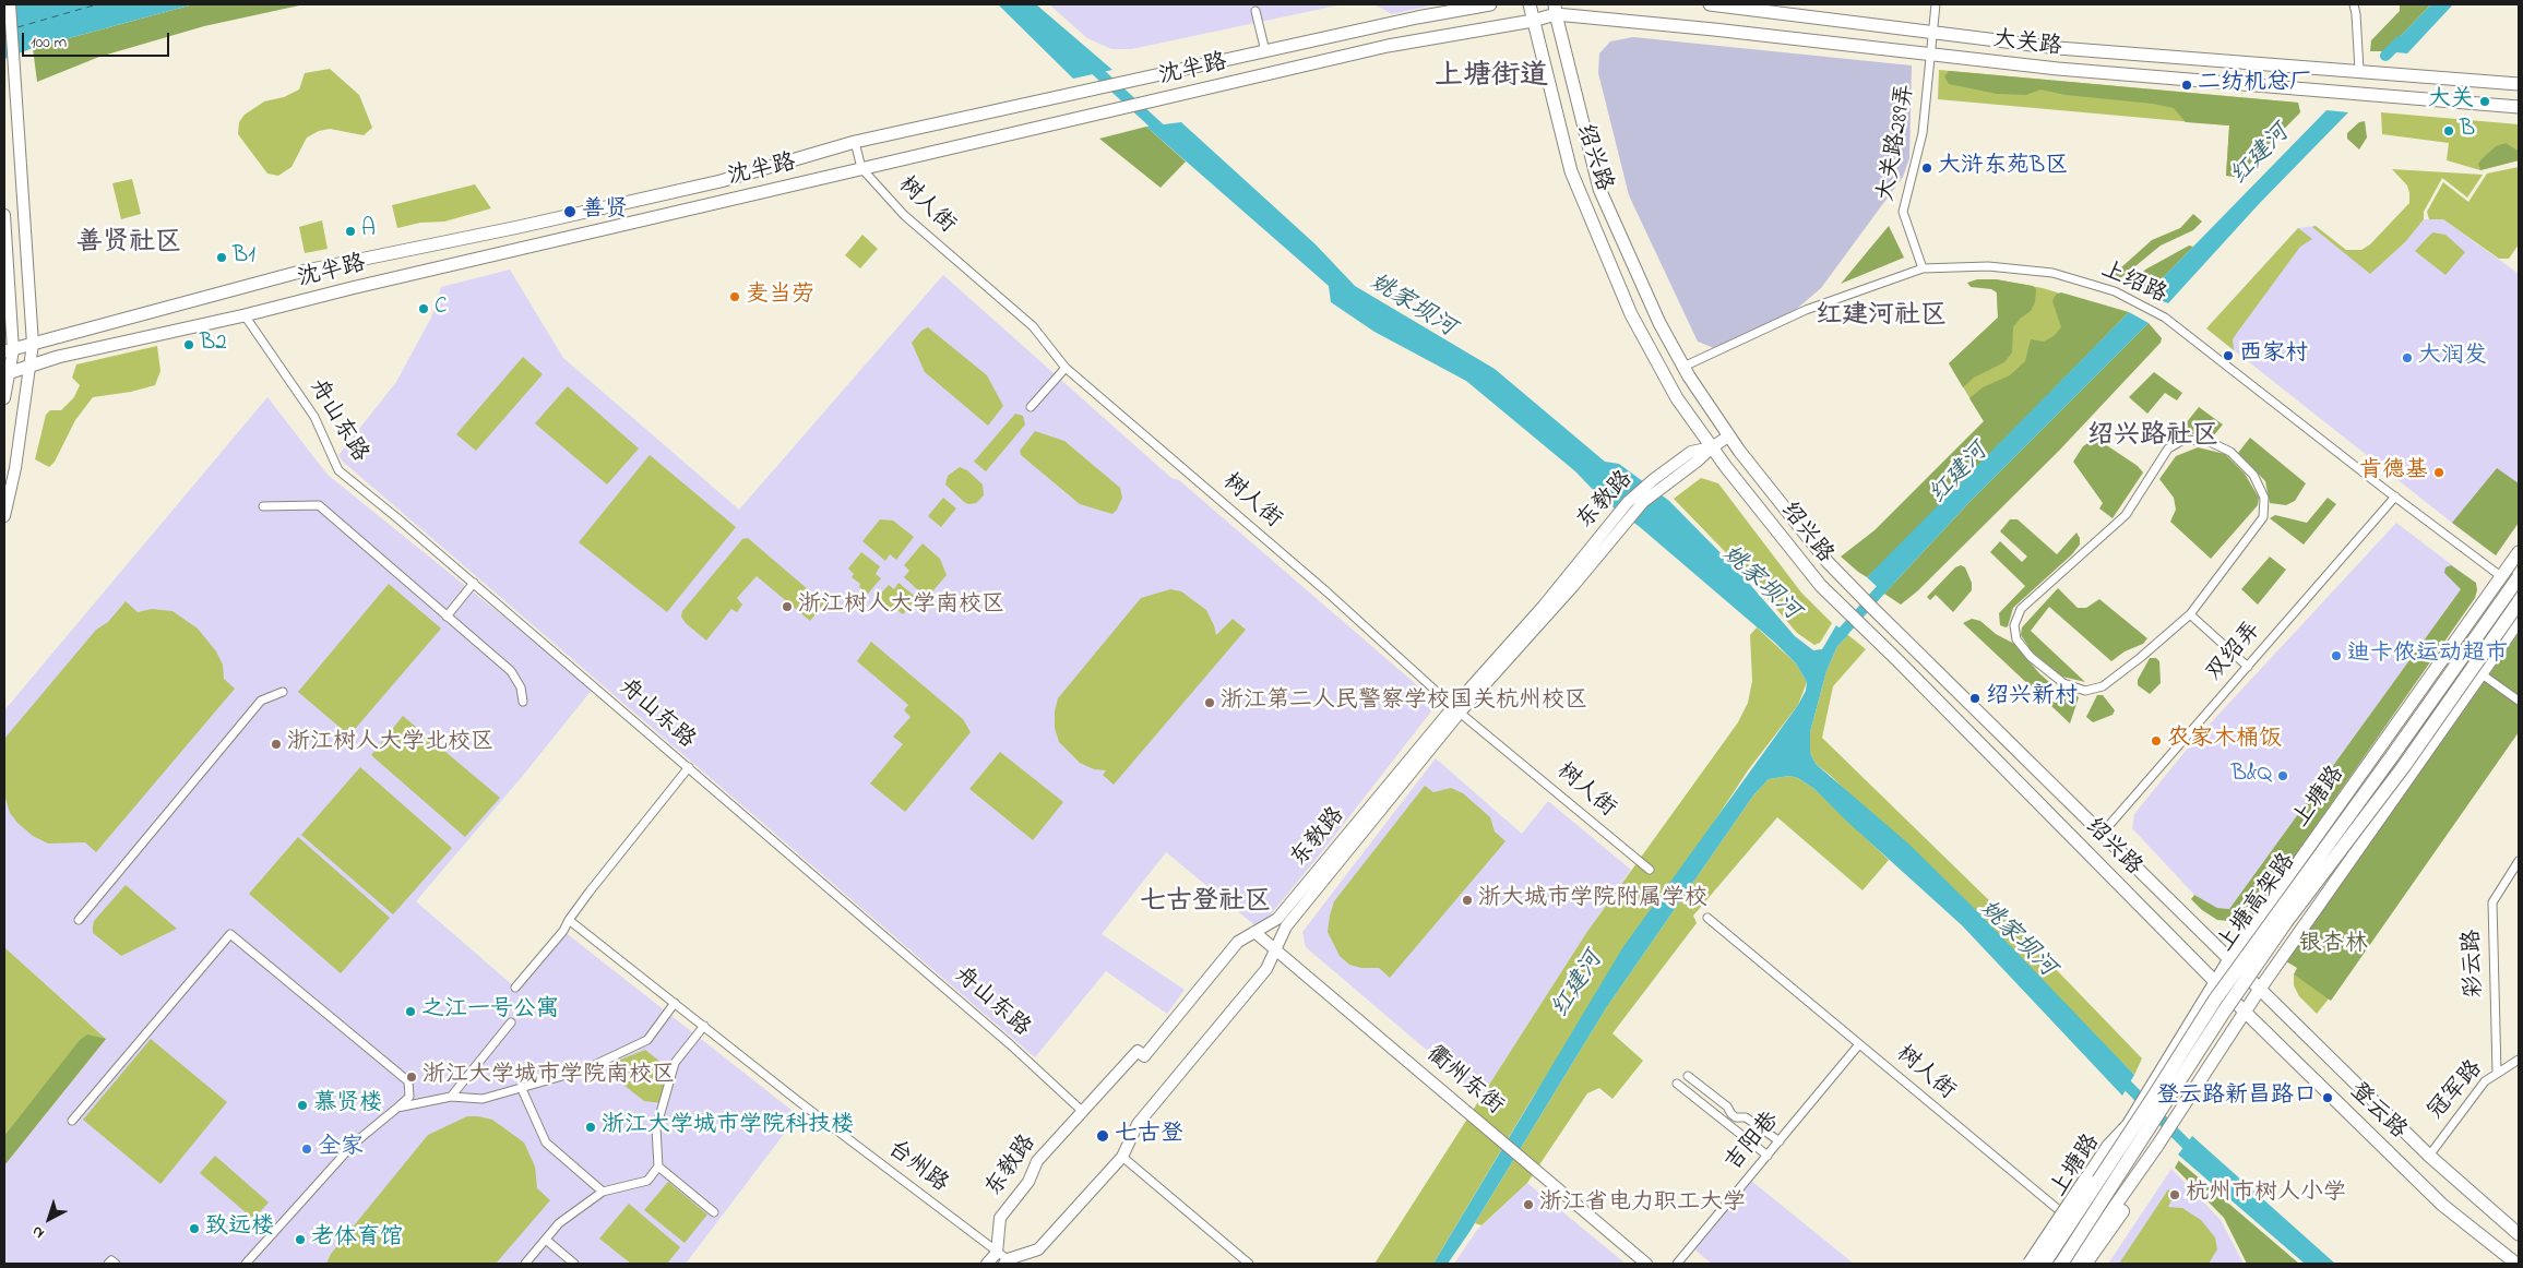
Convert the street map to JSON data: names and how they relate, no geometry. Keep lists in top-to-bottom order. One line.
{"streets":{"highway":["上塘高架路"],"main road":["大关路","沈半路","绍兴路","上塘路","登云路"],"street":["大关路289弄","树人街","上绍路","舟山东路","东教路","双绍弄","彩云路","衢州东街","冠军路","吉阳巷","台州路"]},"crossings":[["大关路","沈半路"],["大关路","大关路289弄"],["大关路","绍兴路"],["沈半路","绍兴路"],["沈半路","树人街"],["沈半路","舟山东路"],["大关路289弄","上绍路"],["绍兴路","上绍路"],["绍兴路","东教路"],["绍兴路","双绍弄"],["绍兴路","上塘路"],["绍兴路","登云路"],["树人街","东教路"],["树人街","上塘路"],["树人街","吉阳巷"],["上绍路","双绍弄"],["上绍路","上塘路"],["舟山东路","东教路"],["东教路","衢州东街"],["东教路","台州路"],["上塘路","登云路"],["彩云路","冠军路"],["冠军路","登云路"]],"districts":["上塘街道","善贤社区","红建河社区","绍兴路社区","七古登社区"],"water":["红建河","姚家坝河"],"parks":["银杏林"],"places":["二纺机总厂","大关","B","大浒东苑B区","善贤","A","B1","麦当劳","C","B2","西家村","大润发","肯德基","浙江树人大学南校区","迪卡侬运动超市","绍兴新村","浙江第二人民警察学校国关杭州校区","农家木桶饭","浙江树人大学北校区","B&Q","浙大城市学院附属学校","之江一号公寓","浙江大学城市学院南校区","登云路新昌路口","慕贤楼","浙江大学城市学院科技楼","七古登","全家","杭州市树人小学","浙江省电力职工大学","致远楼","老体育馆"],"scale_bar":"100 m","north":"bottom left"}
